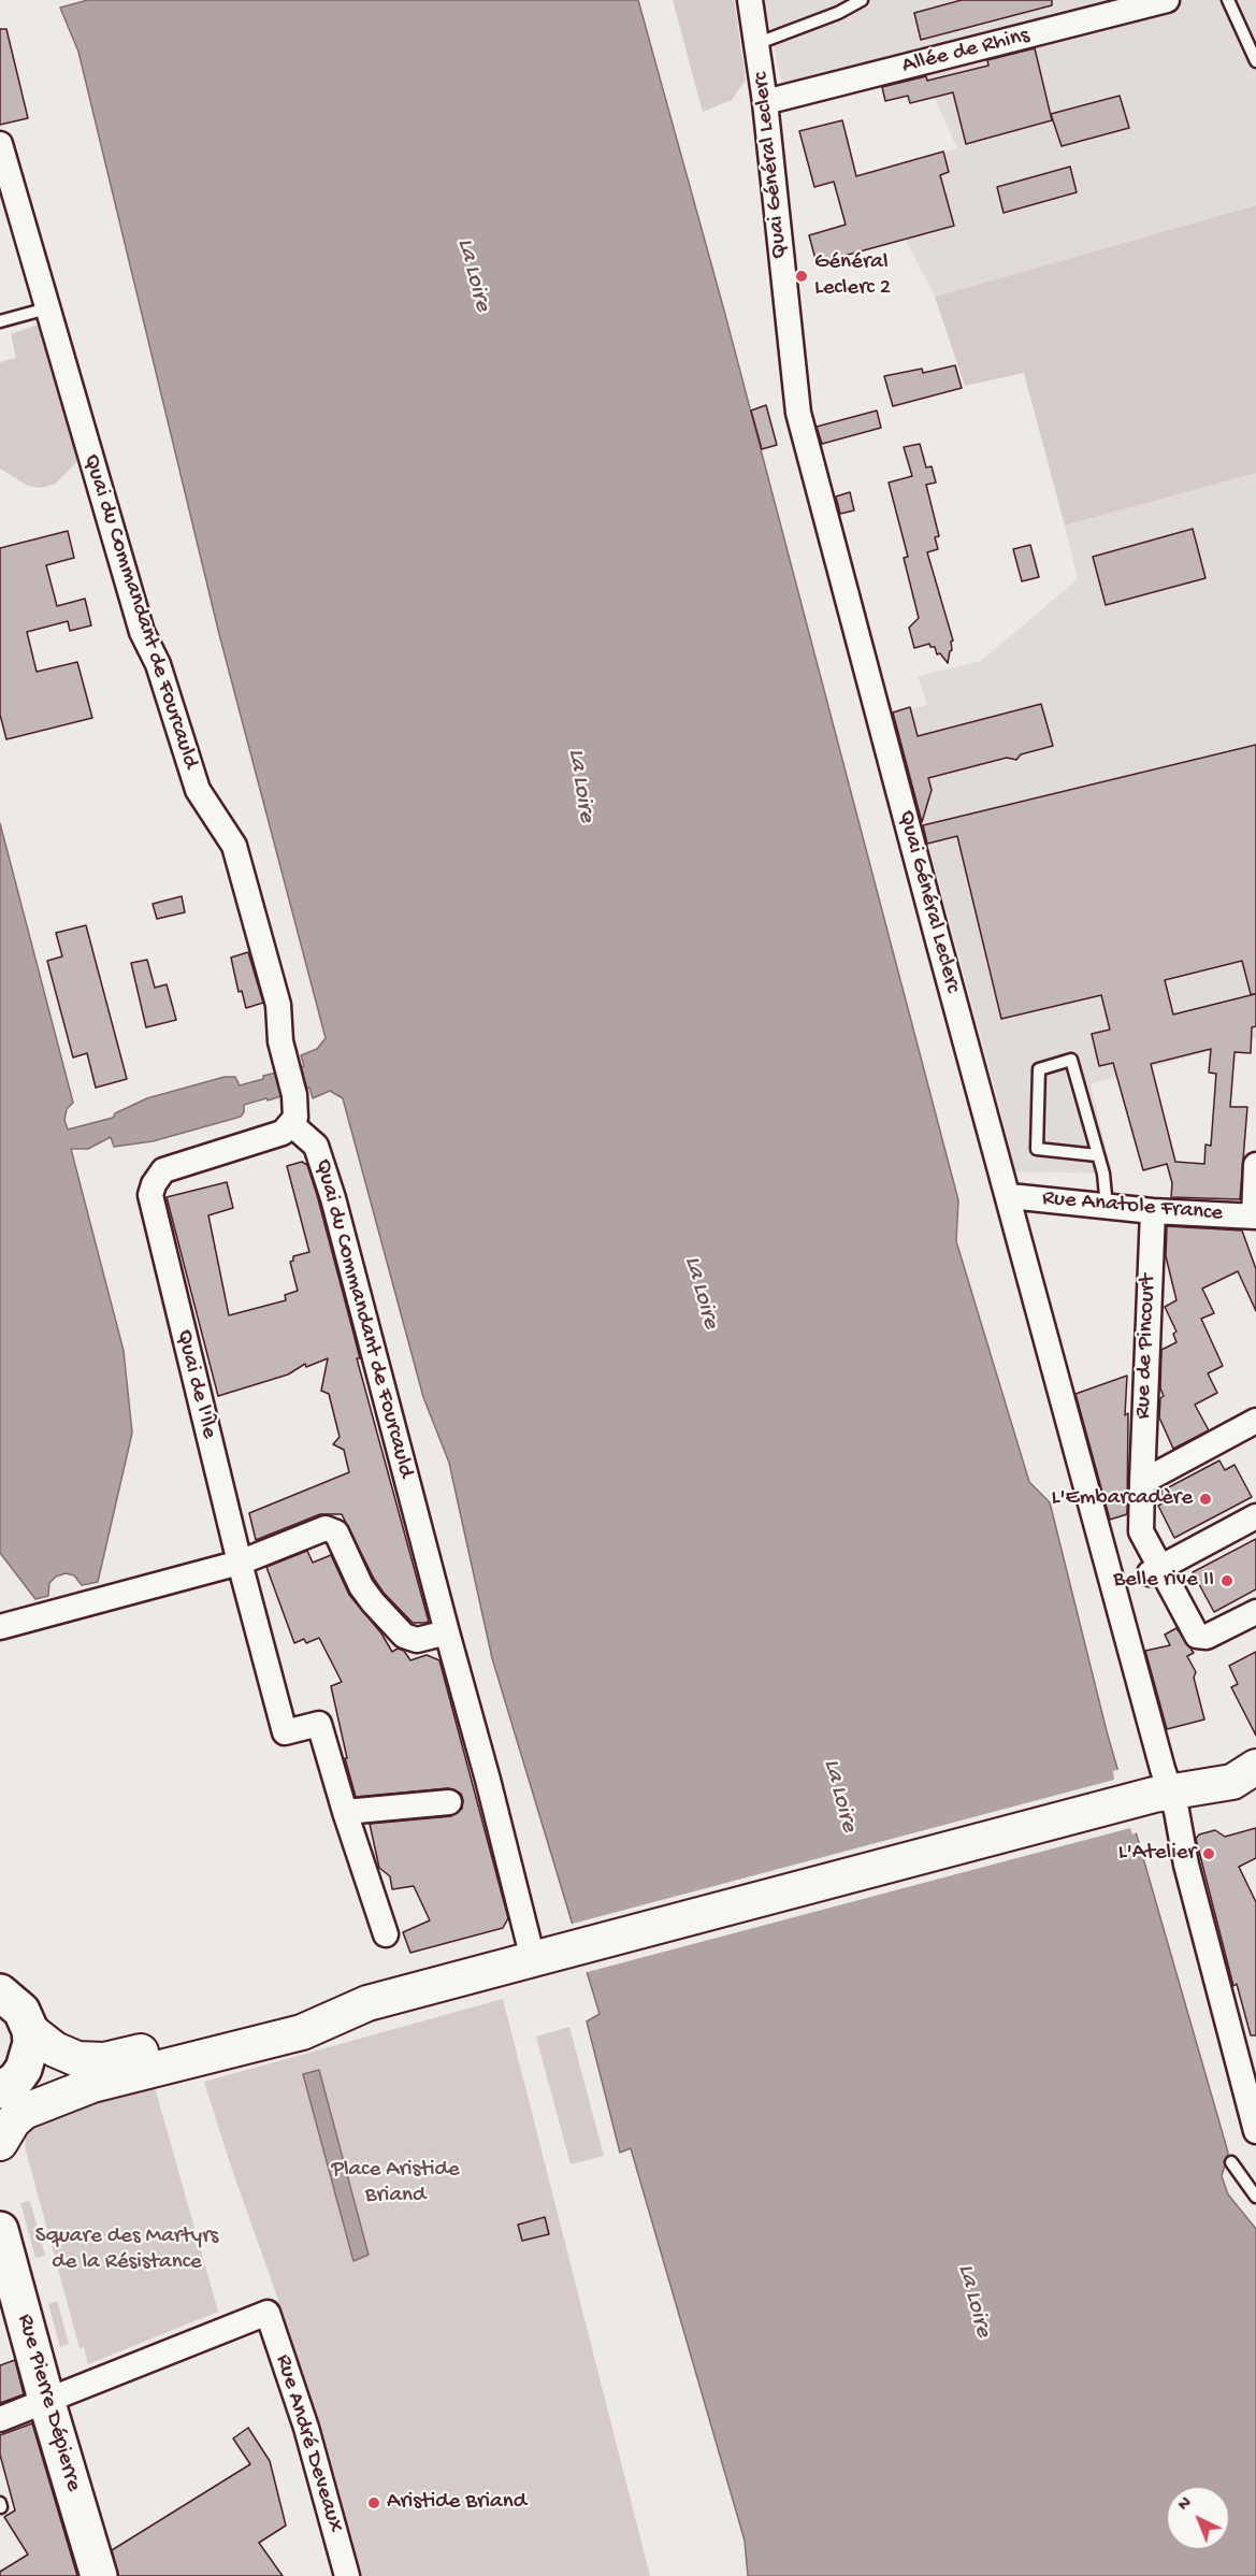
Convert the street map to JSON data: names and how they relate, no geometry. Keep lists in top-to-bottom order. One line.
{"streets":{"main road":["Rue Pierre Dépierre"],"street":["Allée de Rhins","Quai Général Leclerc","Quai du Commandant de Fourcauld","Rue Anatole France","Rue de Pincourt","Quai de l'Île","Rue André Deveaux"]},"crossings":[["Allée de Rhins","Quai Général Leclerc"],["Quai Général Leclerc","Rue Anatole France"],["Quai du Commandant de Fourcauld","Quai de l'Île"],["Rue Anatole France","Rue de Pincourt"],["Rue Pierre Dépierre","Rue André Deveaux"]],"water":["La Loire"],"parks":["Place Aristide Briand","Square des Martyrs de la Résistance"],"places":["Général Leclerc 2","L'Embarcadère","Belle rive II","L'Atelier","Aristide Briand"],"north":"top left"}
